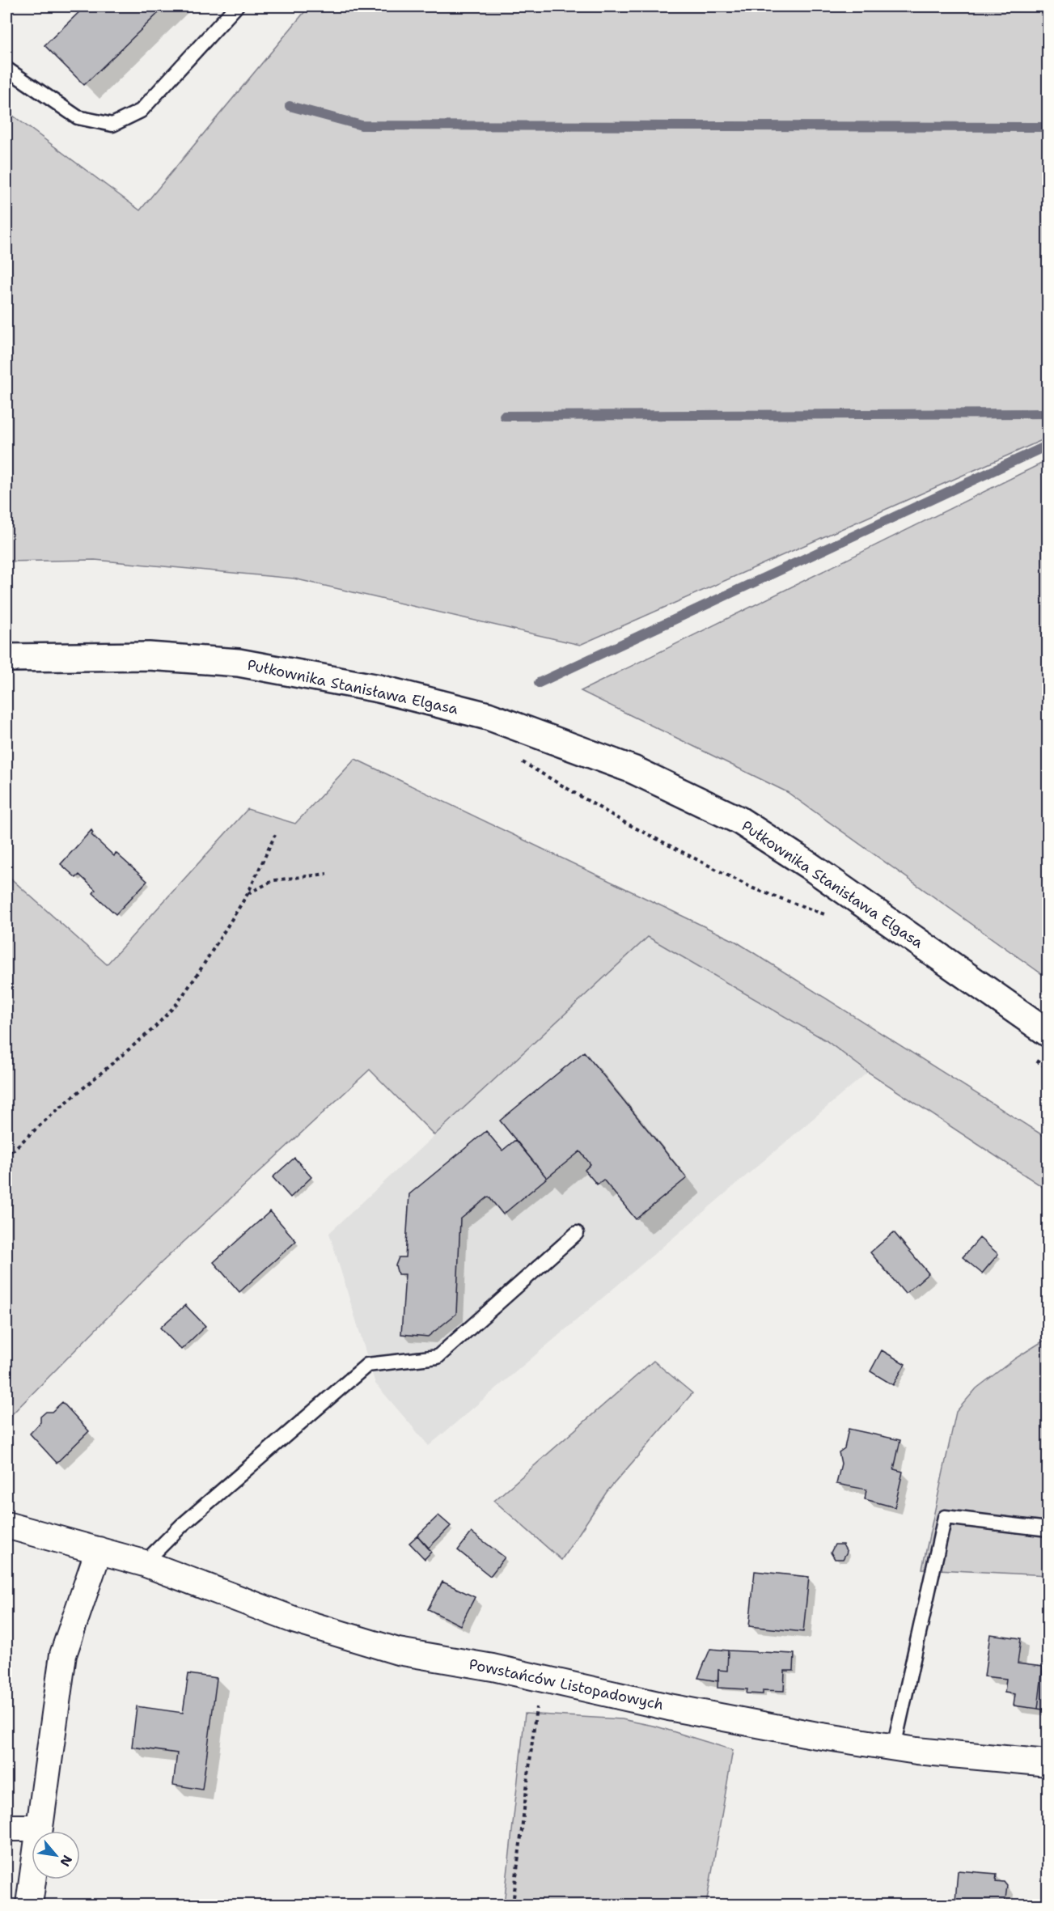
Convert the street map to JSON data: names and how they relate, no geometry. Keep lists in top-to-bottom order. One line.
{"streets":{"street":["Pułkownika Stanisława Elgasa","Powstańców Listopadowych"]},"north":"bottom right"}
